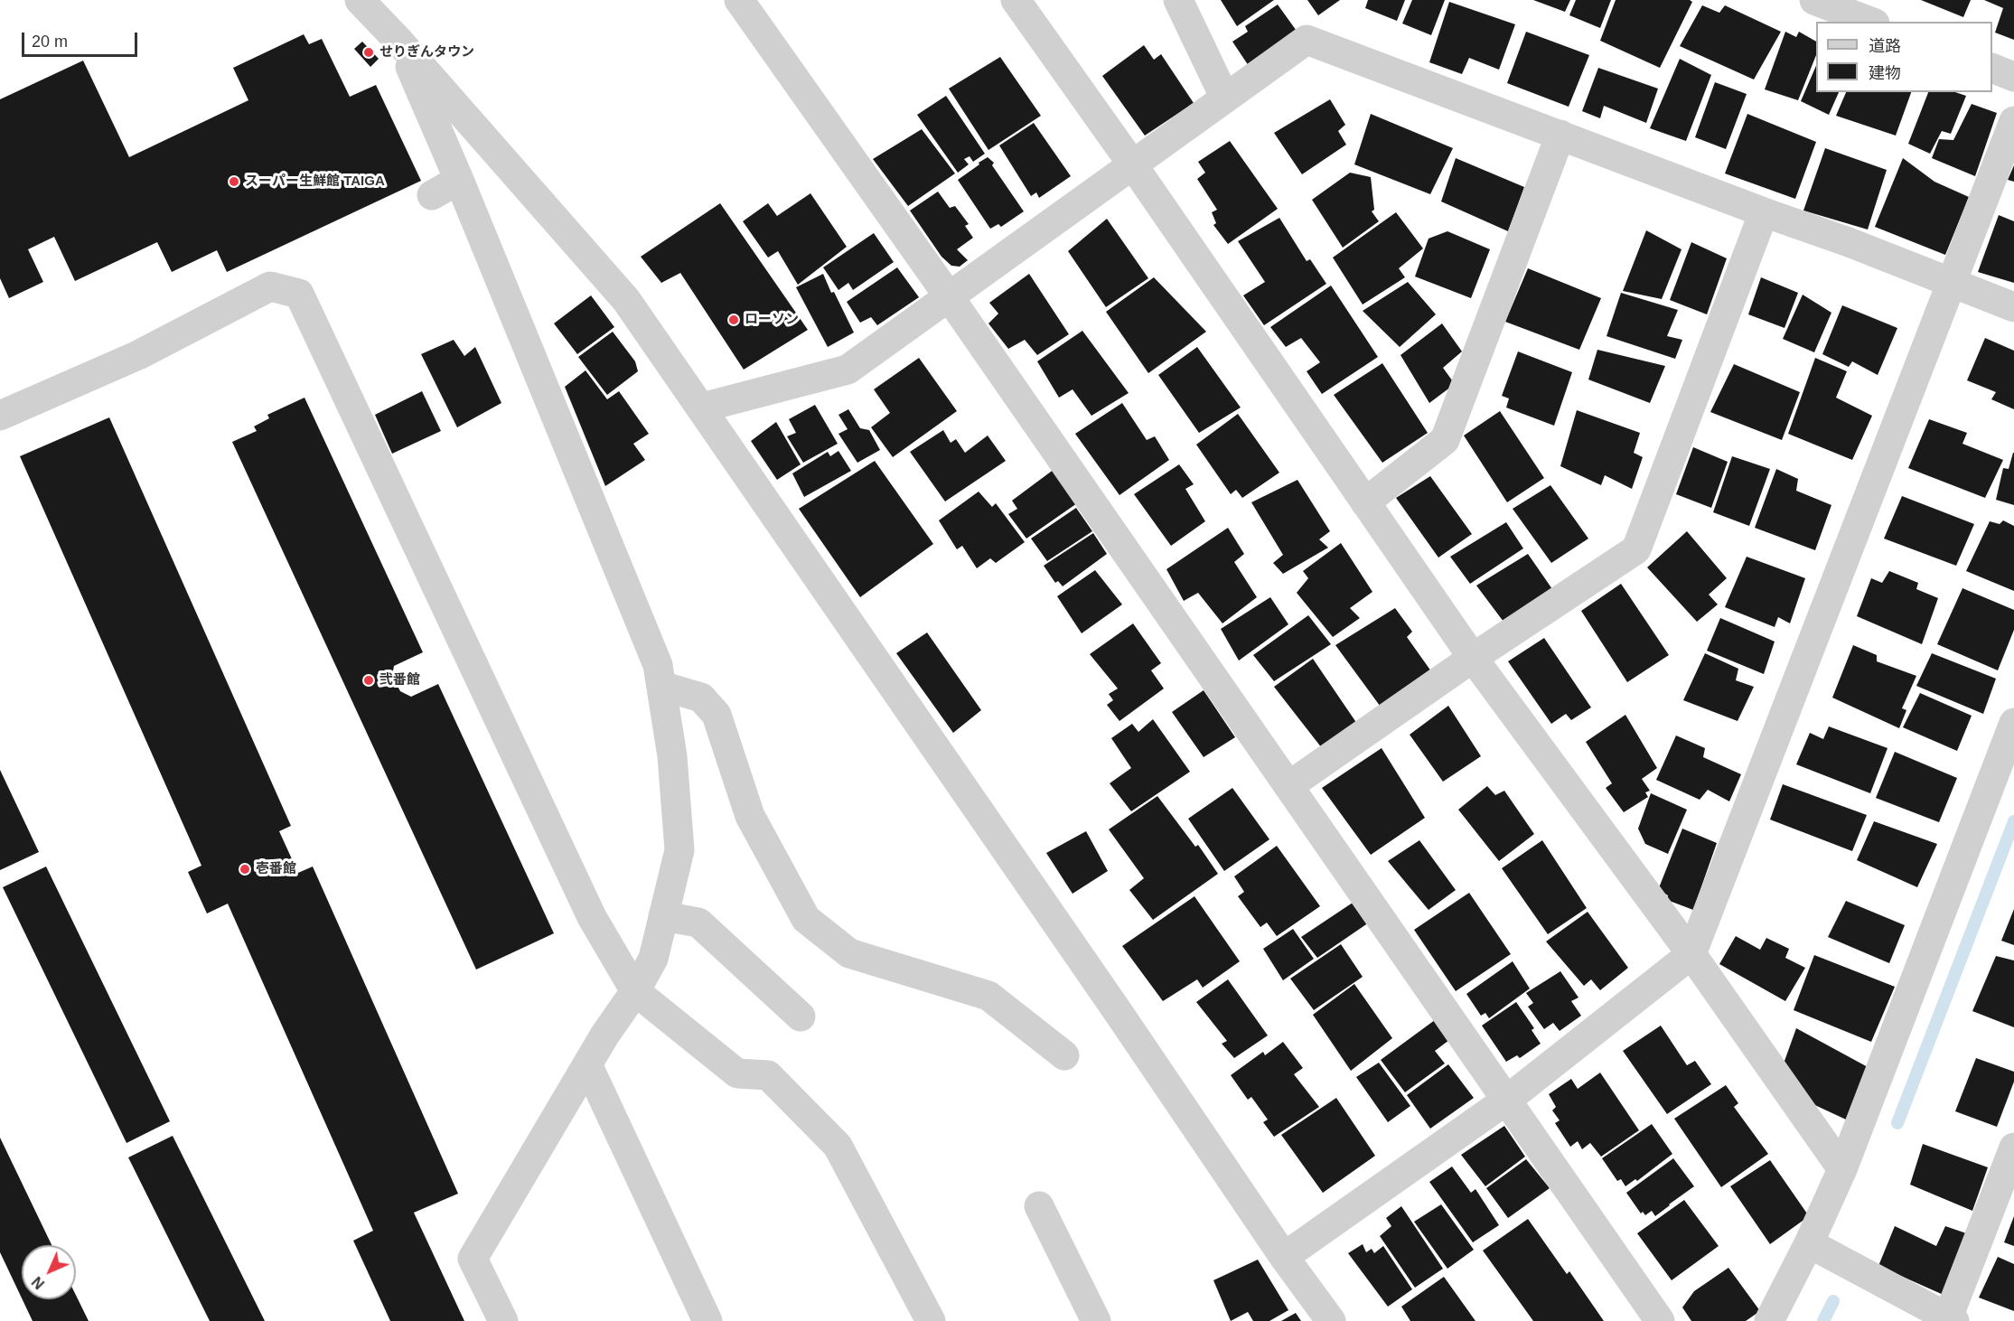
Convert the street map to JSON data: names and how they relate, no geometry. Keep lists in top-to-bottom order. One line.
{"places":["せりぎんタウン","スーパー生鮮館 TAIGA","ローソン","弐番館","壱番館"],"legend":["道路","建物"],"scale_bar":"20 m","north":"bottom left"}
